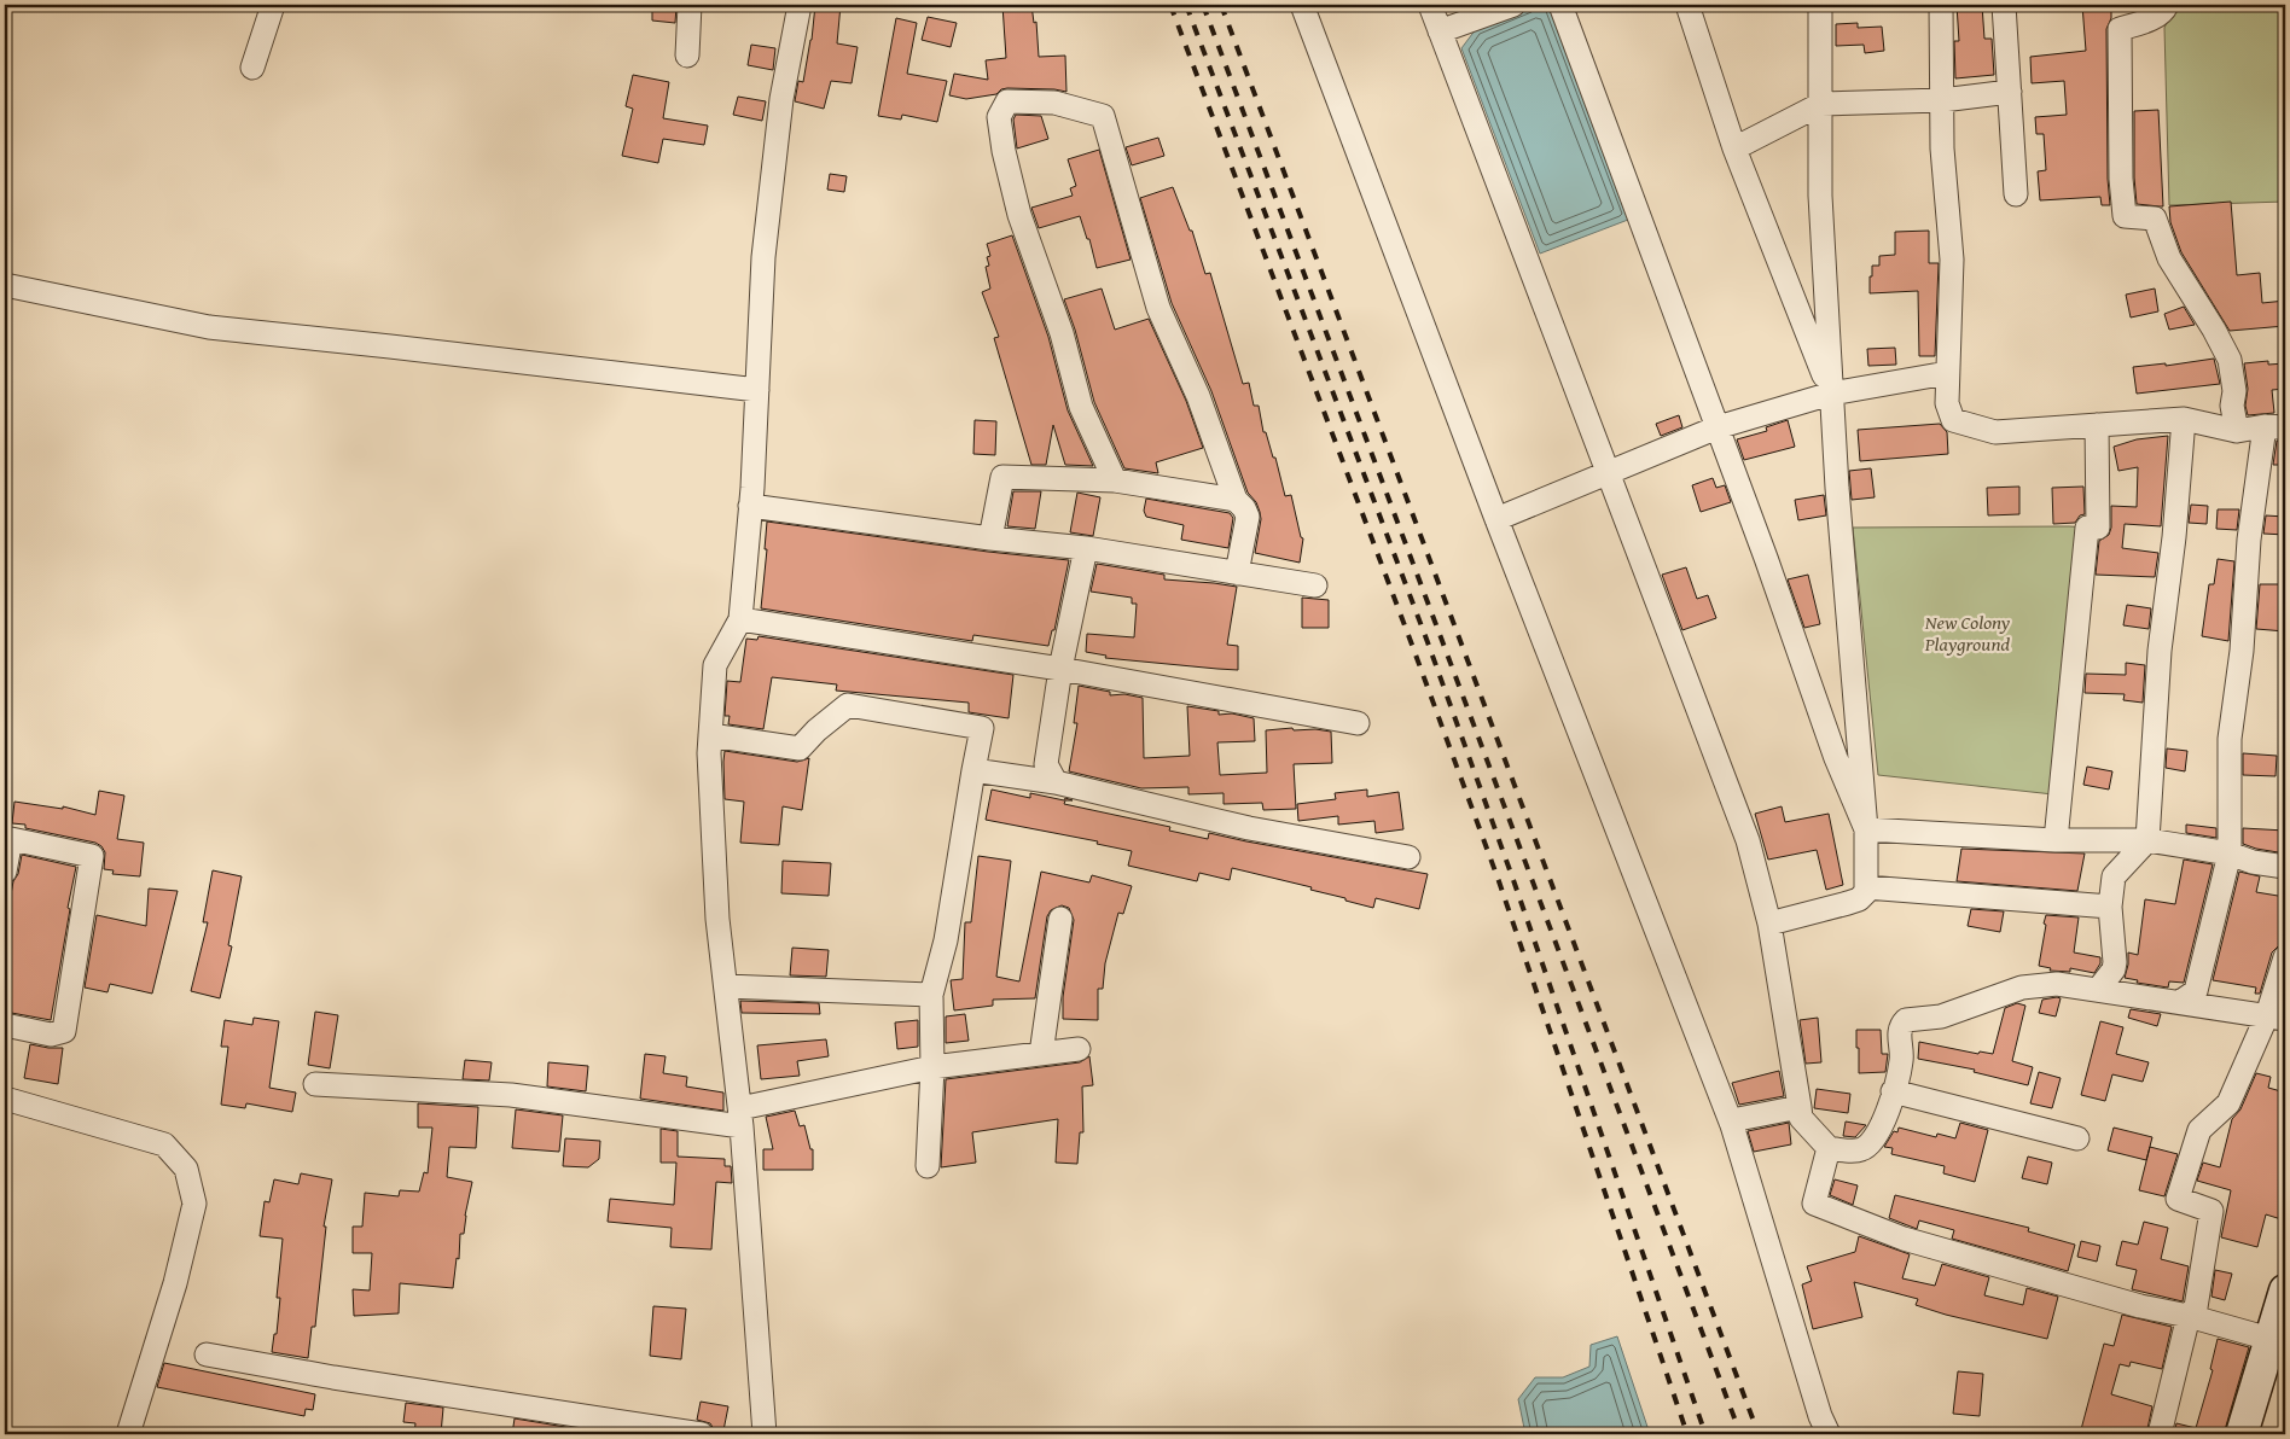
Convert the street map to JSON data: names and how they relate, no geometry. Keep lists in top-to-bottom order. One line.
{"parks":["New Colony Playground"]}
